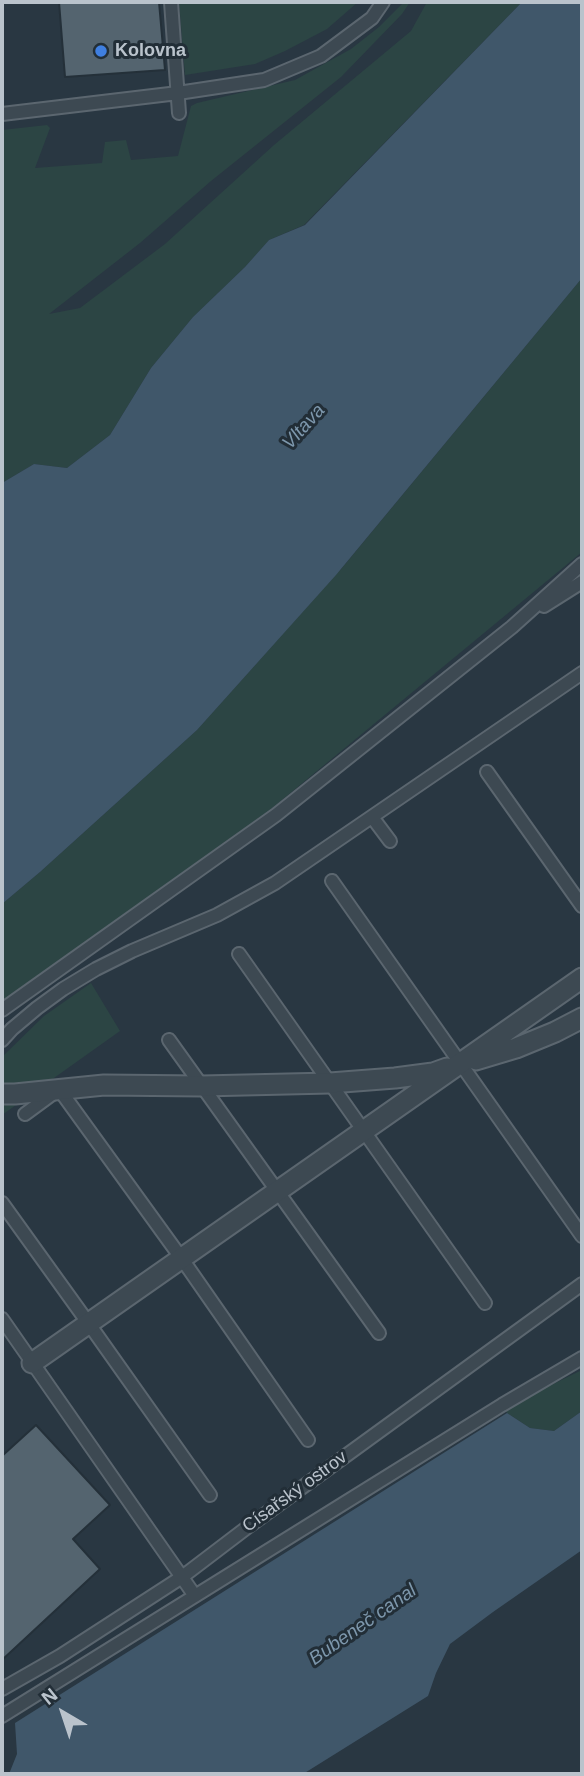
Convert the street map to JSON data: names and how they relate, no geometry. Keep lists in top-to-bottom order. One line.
{"streets":{"lane":["Císařský ostrov"]},"water":["Vltava","Bubeneč canal"],"places":["Kolovna"],"north":"top left"}
